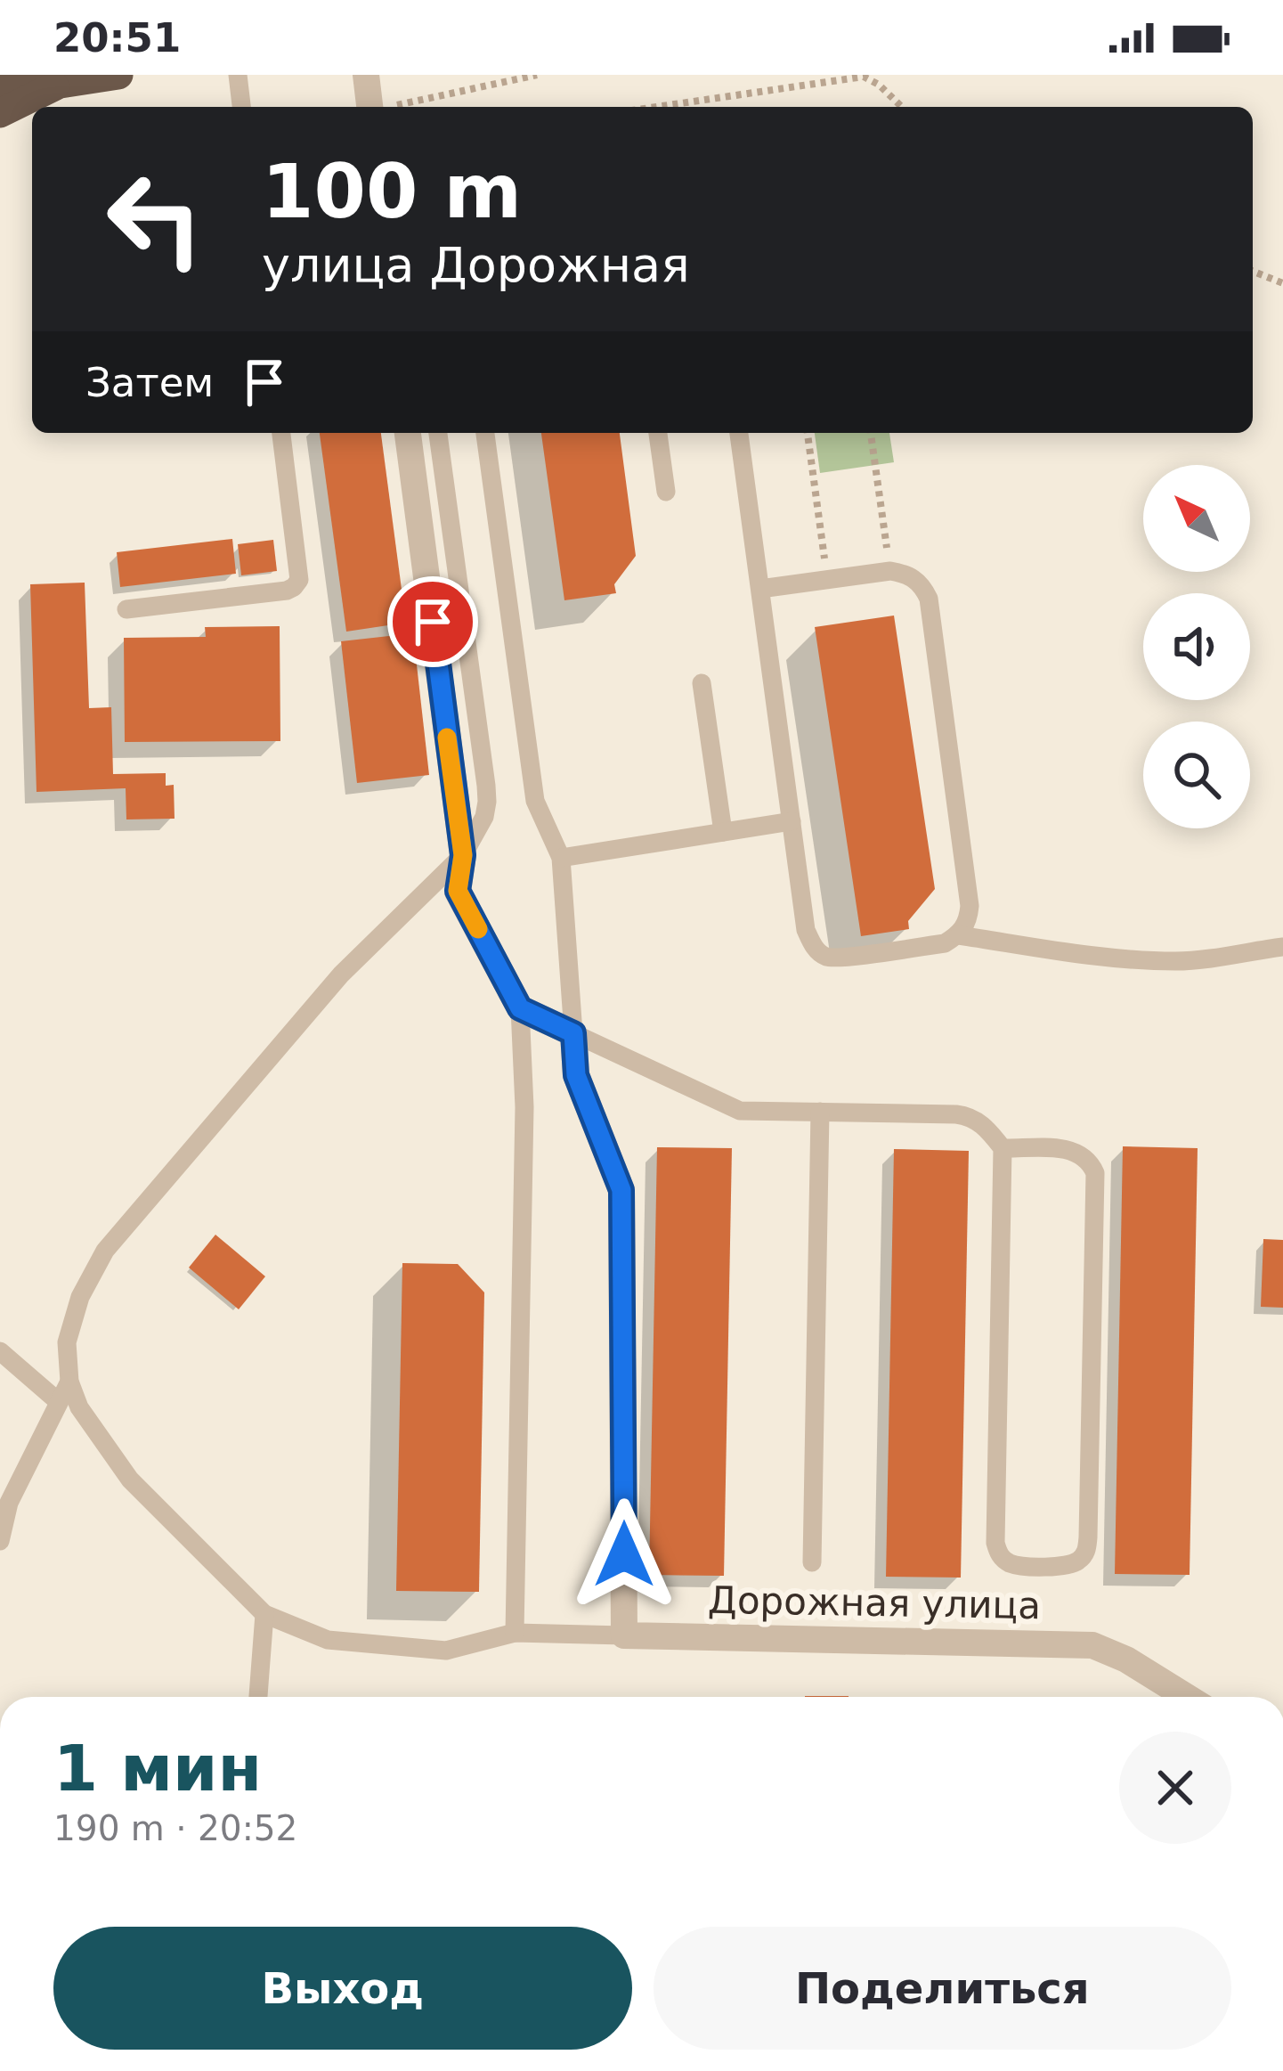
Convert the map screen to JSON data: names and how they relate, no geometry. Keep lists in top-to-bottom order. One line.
{"streets":{"street":["Дорожная улица"]},"north":"top left","page":{"status":"20:51","turn":["100 m","улица Дорожная"],"then":"Затем","heading":["1 мин","190 m · 20:52"],"buttons":["Выход","Поделиться"]}}
